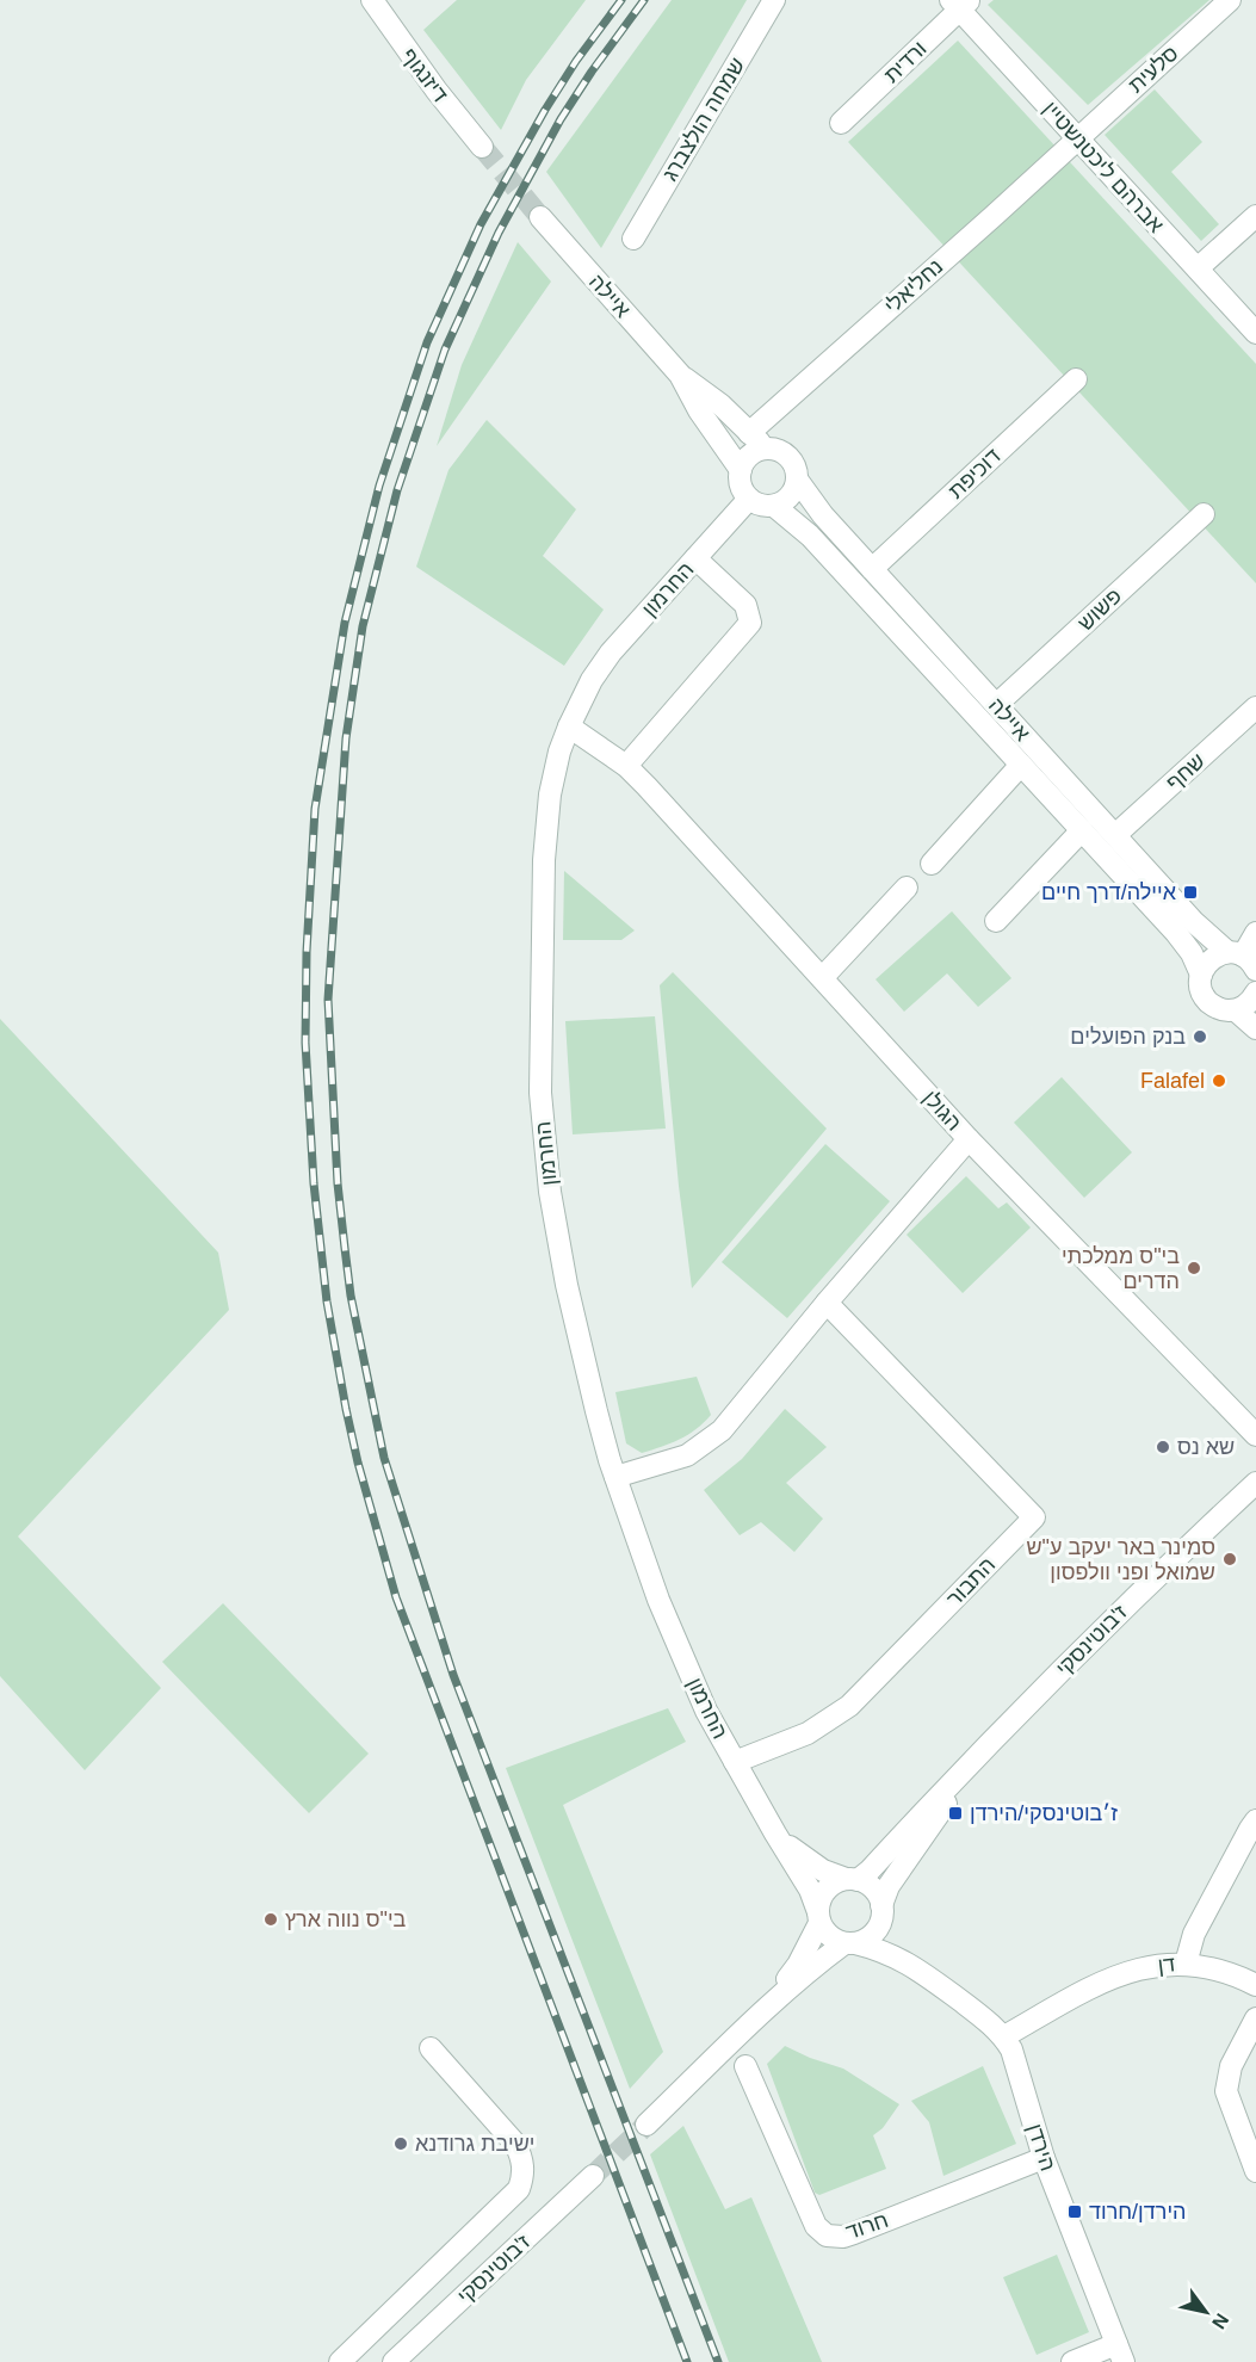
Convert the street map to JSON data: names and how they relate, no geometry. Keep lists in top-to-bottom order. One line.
{"streets":{"street":["ורדית","סלעית","דיזנגוף","שמחה הולצברג","אברהם ליכטנשטיין","נחליאלי","איילה","דוכיפת","החרמון","פשוש","שחף","הגולן","התבור","ז'בוטינסקי","דן","הירדן","חרוד"]},"crossings":[["ורדית","אברהם ליכטנשטיין"],["סלעית","אברהם ליכטנשטיין"],["סלעית","נחליאלי"],["אברהם ליכטנשטיין","נחליאלי"],["נחליאלי","איילה"],["איילה","דוכיפת"],["איילה","החרמון"],["איילה","פשוש"],["איילה","שחף"],["החרמון","הגולן"],["החרמון","התבור"],["החרמון","ז'בוטינסקי"],["החרמון","הירדן"],["הגולן","התבור"],["ז'בוטינסקי","הירדן"],["דן","הירדן"],["הירדן","חרוד"]],"places":{"transit":["איילה/דרך חיים","ז׳בוטינסקי/הירדן","הירדן/חרוד"],"other":["בנק הפועלים","Falafel","בי\"ס ממלכתי הדרים","שא נס","סמינר באר יעקב ע\"ש שמואל ופני וולפסון","בי\"ס נווה ארץ","ישיבת גרודנא"]},"north":"bottom right"}
